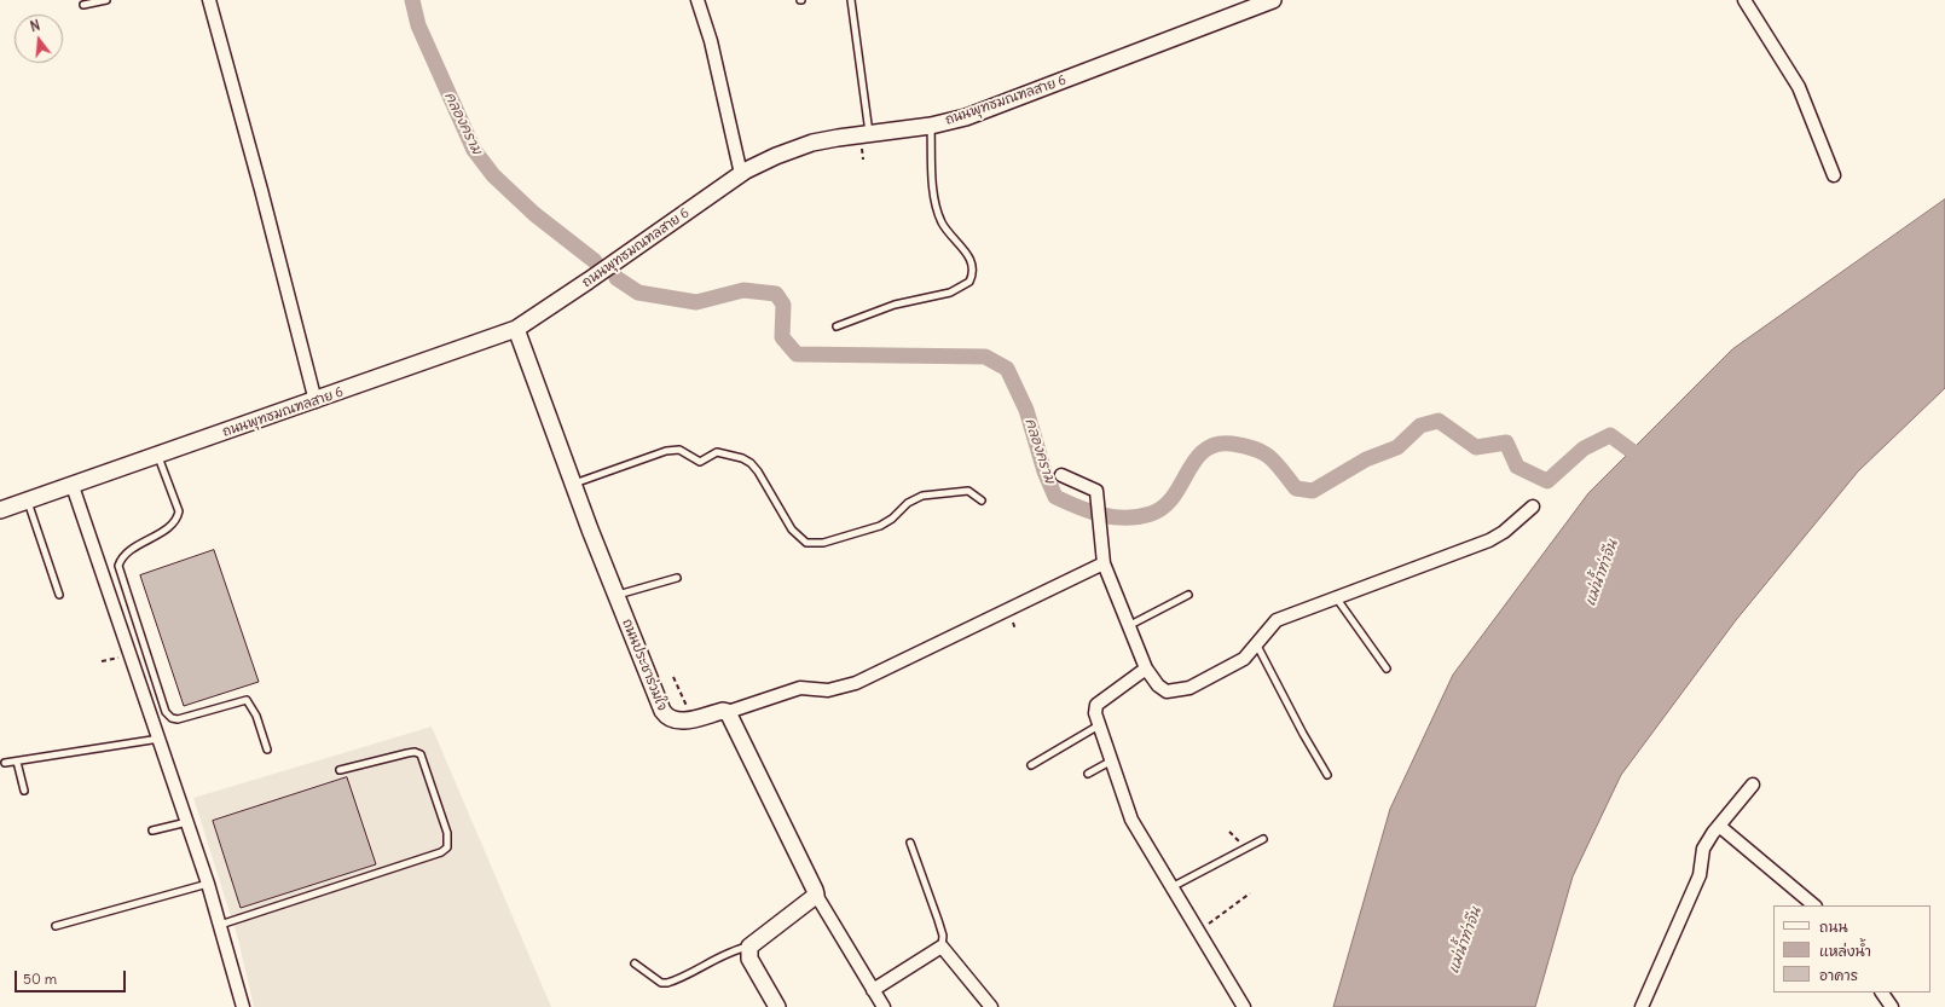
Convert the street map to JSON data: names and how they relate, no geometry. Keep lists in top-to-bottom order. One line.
{"streets":{"main road":["ถนนพุทธมณฑลสาย 6","ถนนประชาร่วมใจ"]},"crossings":[["ถนนพุทธมณฑลสาย 6","ถนนประชาร่วมใจ"]],"water":["คลองคราม","แม่น้ำท่าจีน"],"legend":["ถนน","แหล่งน้ำ","อาคาร"],"scale_bar":"50 m","north":"top"}
